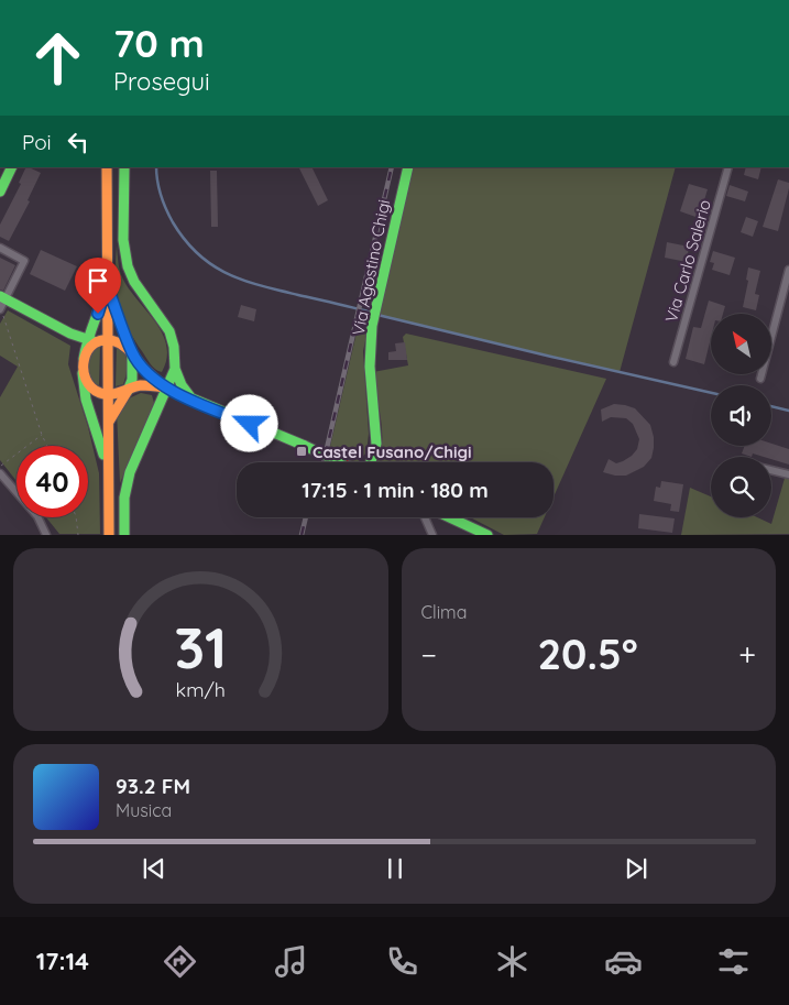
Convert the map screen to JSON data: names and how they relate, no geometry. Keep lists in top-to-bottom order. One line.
{"streets":{"main road":["Via Agostino Chigi"],"street":["Via Carlo Salerio"]},"places":{"transit":["Castel Fusano/Chigi"]},"north":"top left","page":{"turn":["70 m","Prosegui"],"then":"Poi","limit":"40","trip":"17:15 · 1 min · 180 m","tile":"Clima","heat":["−","20.5°","+"],"song":["93.2 FM","Musica"],"tabs":"17:14","gauge":["31","km/h"]}}
